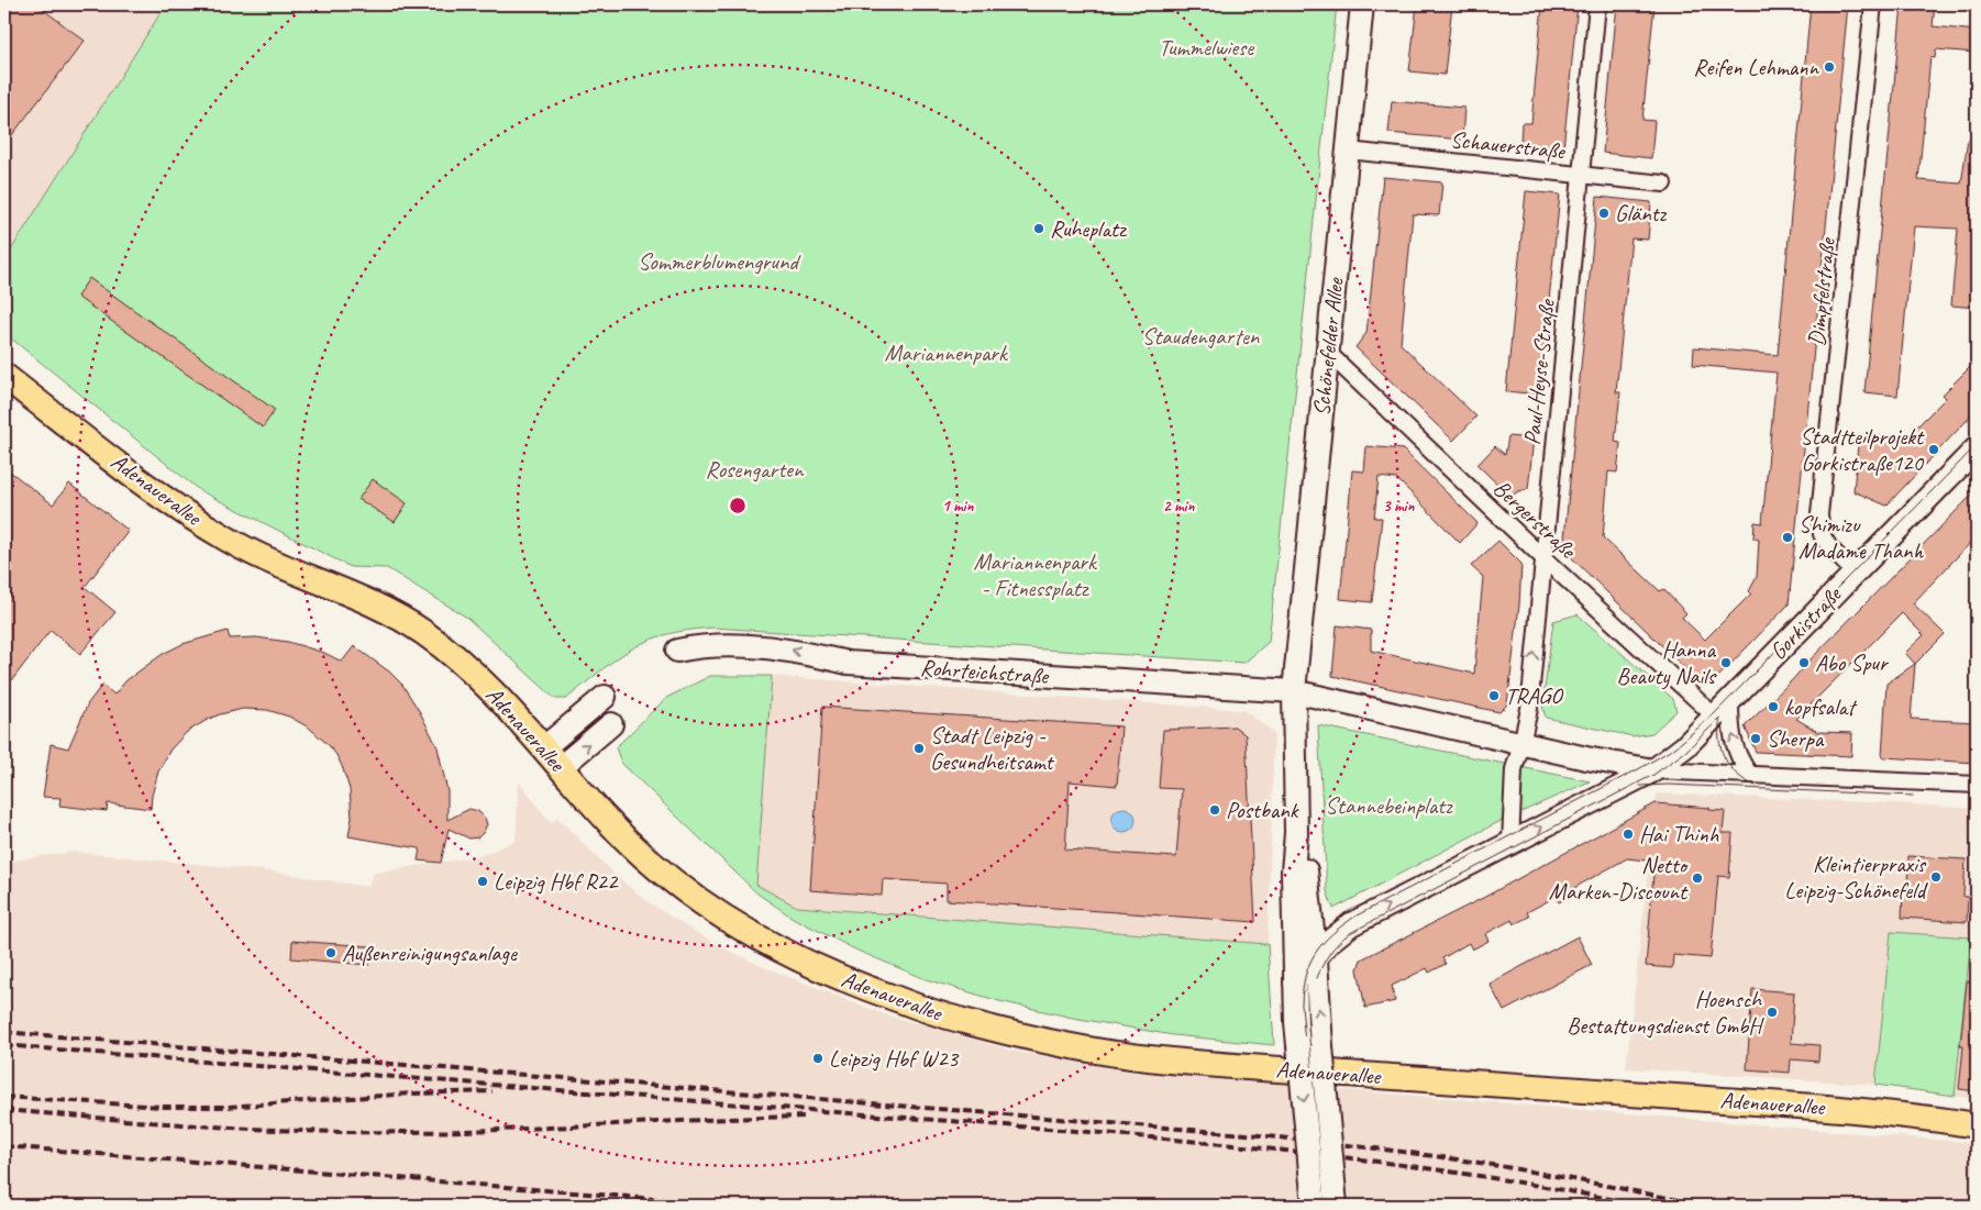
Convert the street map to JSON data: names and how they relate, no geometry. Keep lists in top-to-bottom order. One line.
{"streets":{"main road":["Schönefelder Allee","Adenauerallee","Gorkistraße","Rohrteichstraße"],"street":["Schauerstraße","Dimpfelstraße","Paul-Heyse-Straße","Bergerstraße"]},"crossings":[["Schauerstraße","Schönefelder Allee"],["Schauerstraße","Paul-Heyse-Straße"],["Dimpfelstraße","Gorkistraße"],["Schönefelder Allee","Bergerstraße"],["Schönefelder Allee","Rohrteichstraße"],["Paul-Heyse-Straße","Bergerstraße"],["Bergerstraße","Gorkistraße"]],"one_way":["Rohrteichstraße"],"parks":["Tummelwiese","Sommerblumengrund","Staudengarten","Mariannenpark","Rosengarten","Mariannenpark - Fitnessplatz","Stannebeinplatz"],"places":["Reifen Lehmann","Gläntz","Ruheplatz","Stadtteilprojekt Gorkistraße120","Shimizu Madame Thanh","Hanna Beauty Nails","Abo Spur","TRAGO","kopfsalat","Sherpa","Stadt Leipzig - Gesundheitsamt","Postbank","Hai Thinh","Kleintierpraxis Leipzig-Schönefeld","Netto Marken-Discount","Leipzig Hbf R22","Außenreinigungsanlage","Hoensch Bestattungsdienst GmbH","Leipzig Hbf W23"],"rings":["1 min","2 min","3 min"]}
